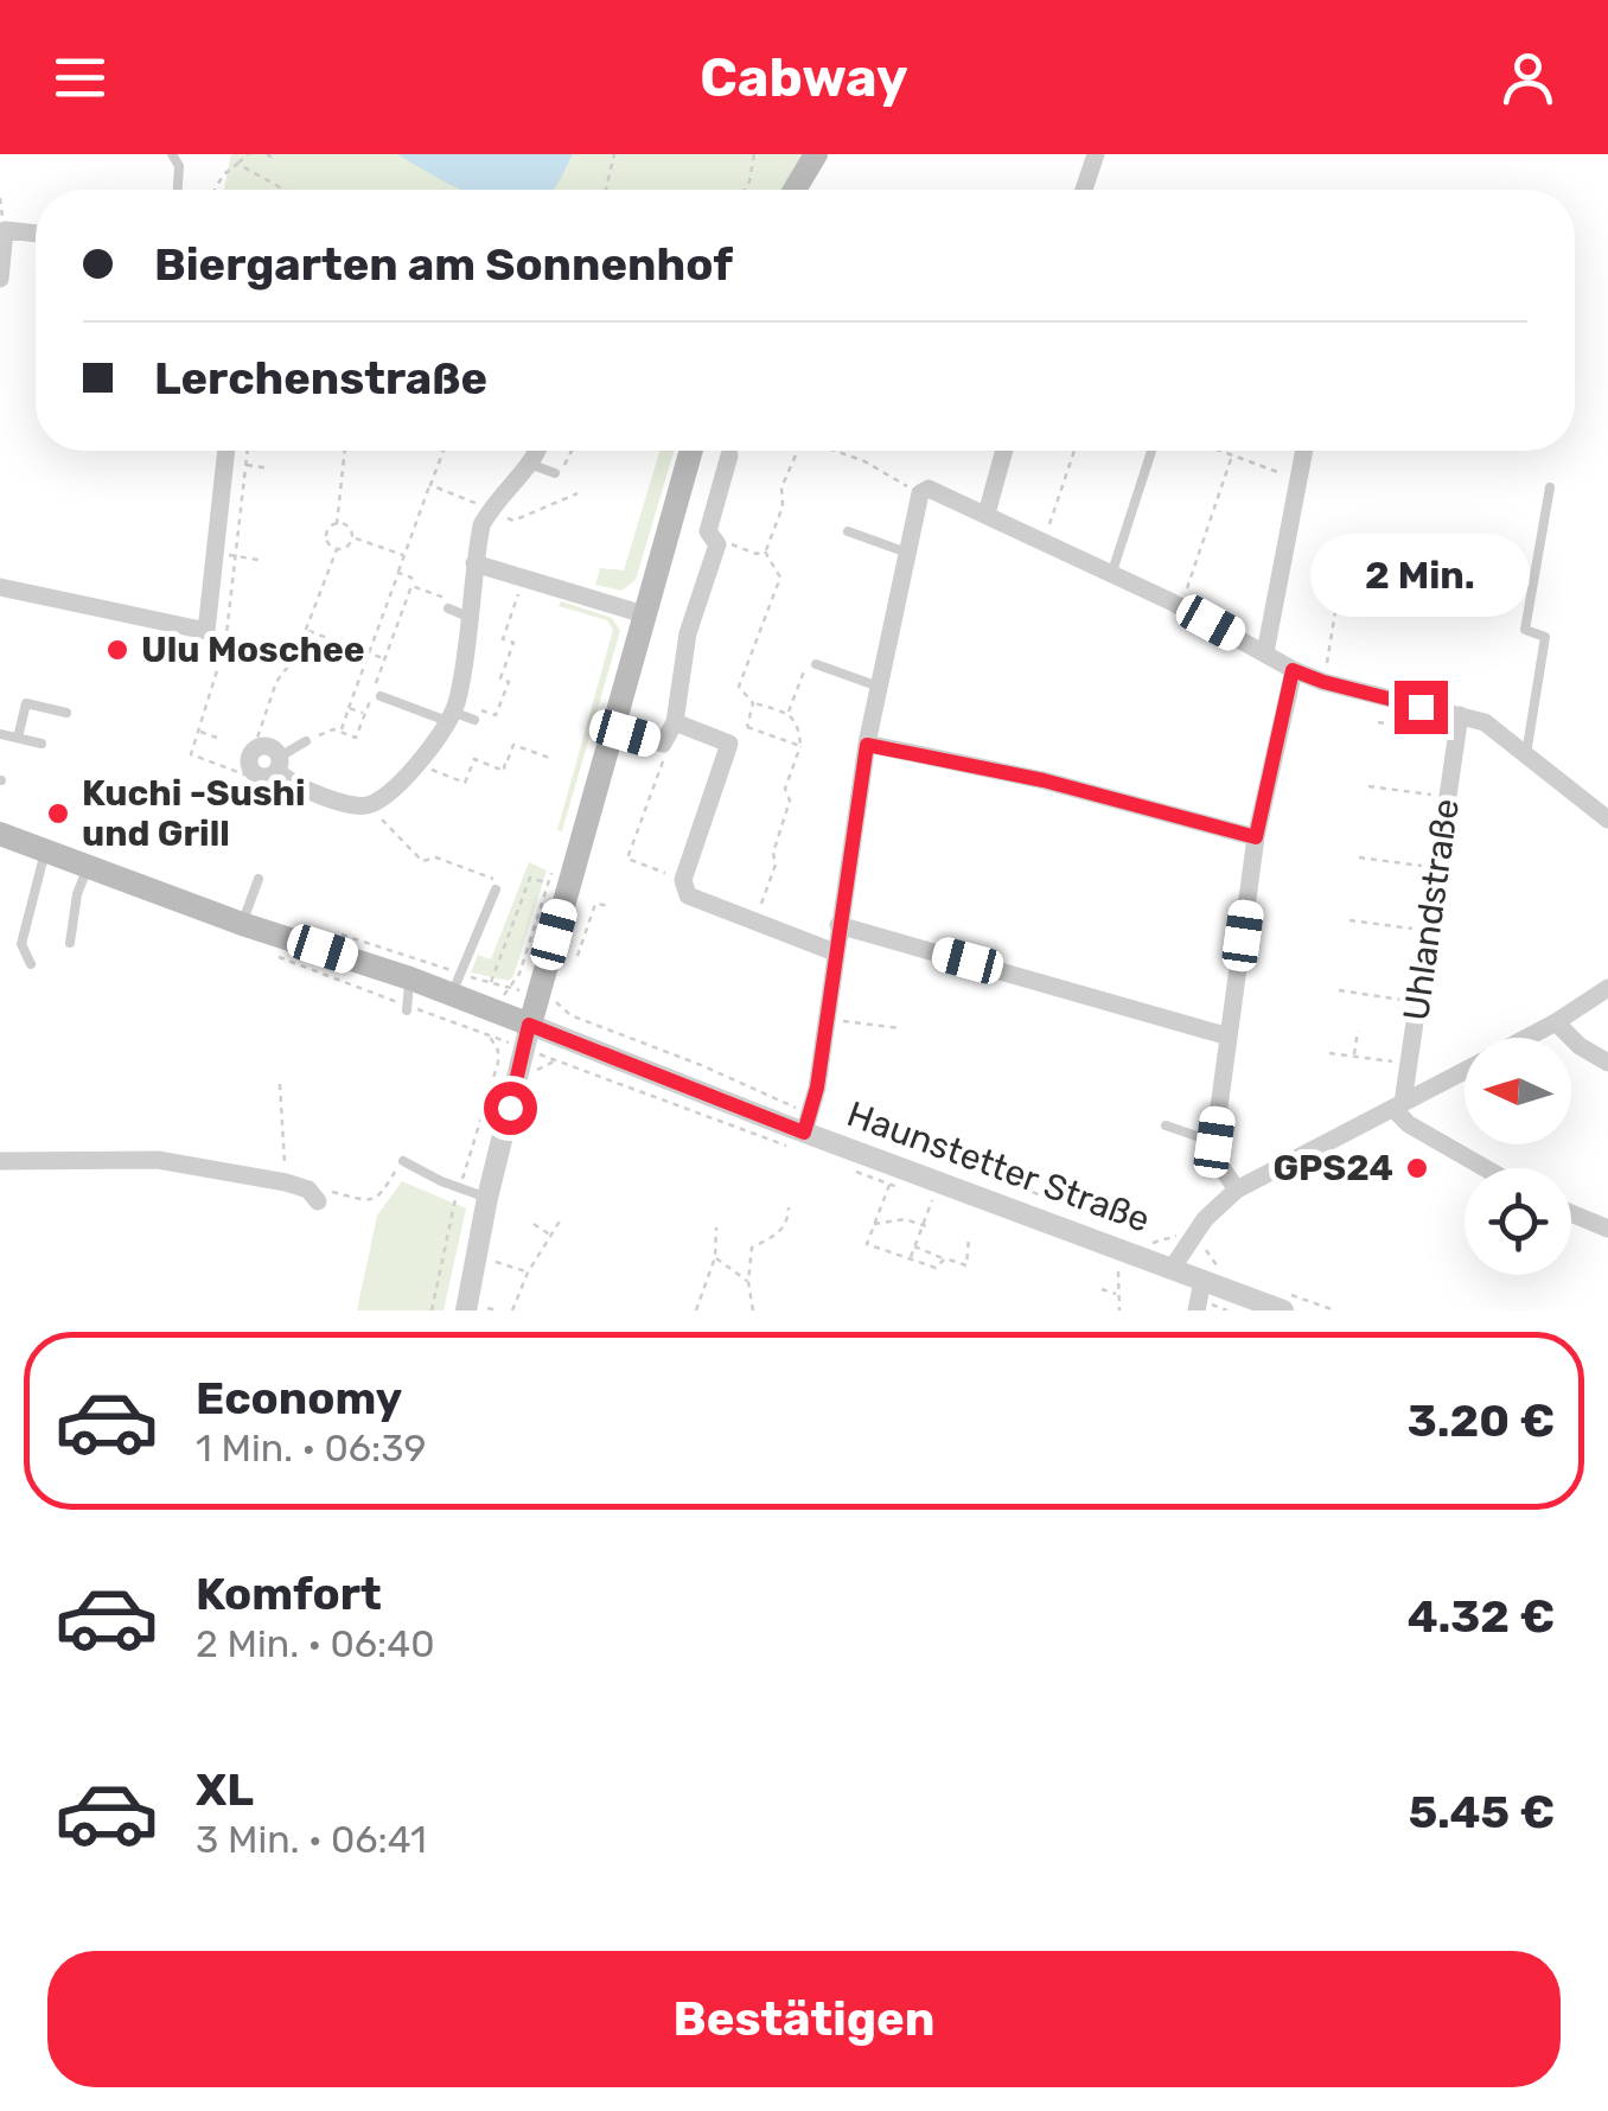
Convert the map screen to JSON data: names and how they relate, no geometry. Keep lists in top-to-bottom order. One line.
{"streets":{"main road":["Haunstetter Straße"],"street":["Uhlandstraße"]},"places":["Ulu Moschee","Kuchi -Sushi und Grill","GPS24"],"north":"left","page":{"header":"Cabway","banner":["Biergarten am Sonnenhof","Lerchenstraße"],"bubble":"2 Min.","list":[{"name":"Economy","note":"1 Min. · 06:39","value":"3.20 €"},{"name":"Komfort","note":"2 Min. · 06:40","value":"4.32 €"},{"name":"XL","note":"3 Min. · 06:41","value":"5.45 €"}],"buttons":"Bestätigen"}}
